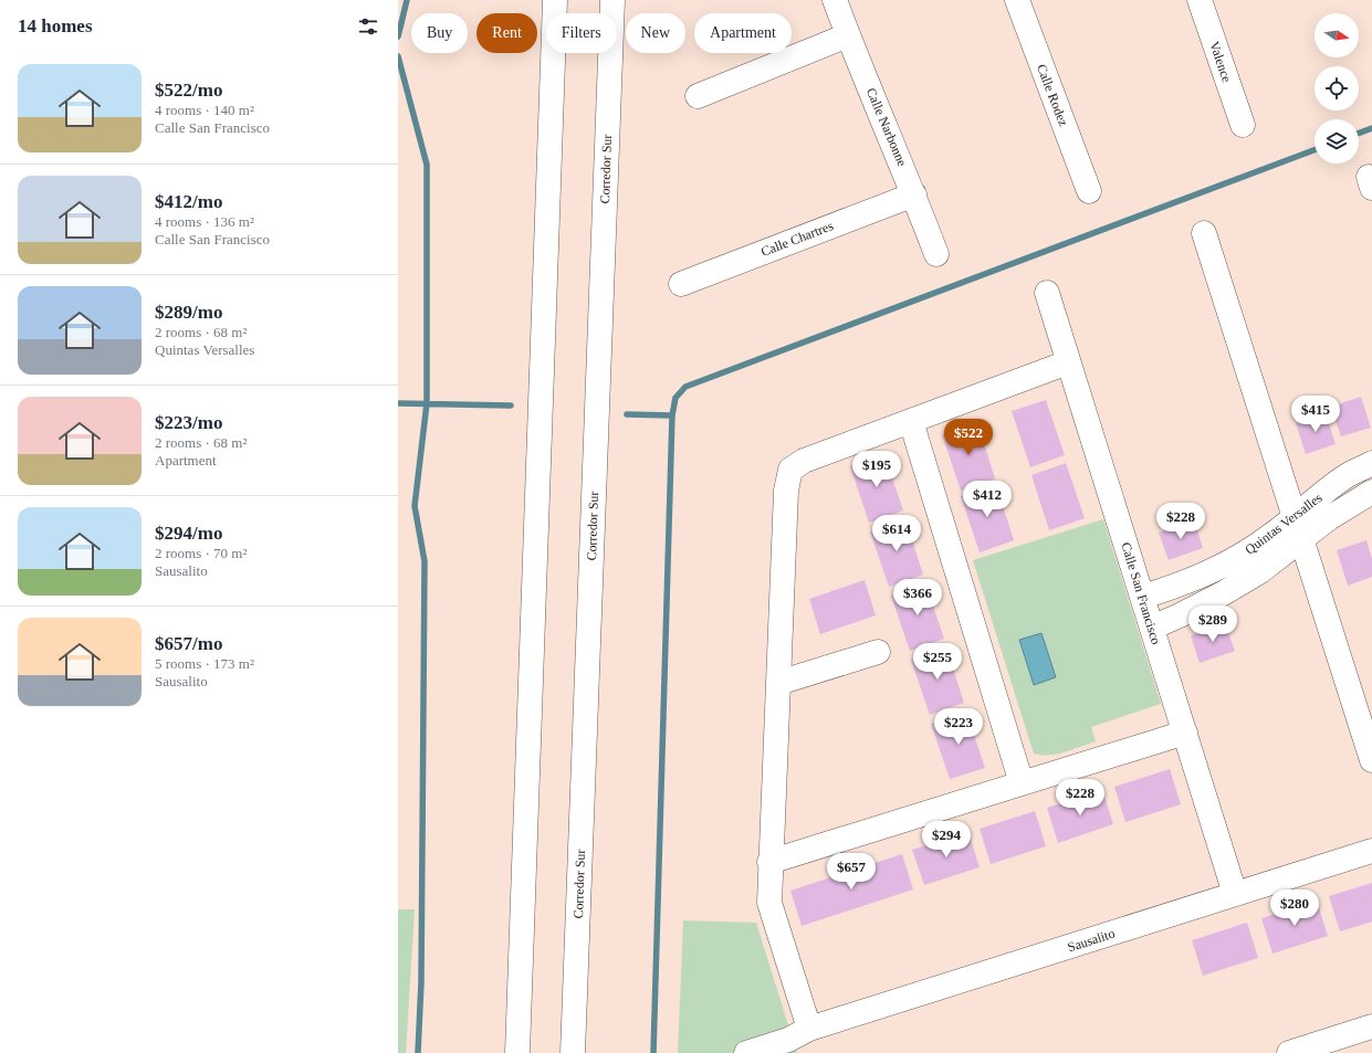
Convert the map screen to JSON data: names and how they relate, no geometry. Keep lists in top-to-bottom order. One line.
{"streets":{"main road":["Valence","Calle Rodez","Calle Narbonne","Corredor Sur","Calle Chartres","Quintas Versalles","Calle San Francisco","Sausalito"]},"crossings":[["Calle Narbonne","Calle Chartres"],["Quintas Versalles","Calle San Francisco"],["Calle San Francisco","Sausalito"]],"north":"right","page":{"heading":"14 homes","chip":["Buy","Rent","Filters","New","Apartment"],"list":[{"name":"$522/mo","note":"4 rooms · 140 m² · Calle San Francisco"},{"name":"$412/mo","note":"4 rooms · 136 m² · Calle San Francisco"},{"name":"$289/mo","note":"2 rooms · 68 m² · Quintas Versalles"},{"name":"$223/mo","note":"2 rooms · 68 m² · Apartment"},{"name":"$294/mo","note":"2 rooms · 70 m² · Sausalito"},{"name":"$657/mo","note":"5 rooms · 173 m² · Sausalito"}],"price":["$415","$522","$195","$412","$228","$614","$366","$289","$255","$223","$228","$294","$657","$280"]}}
